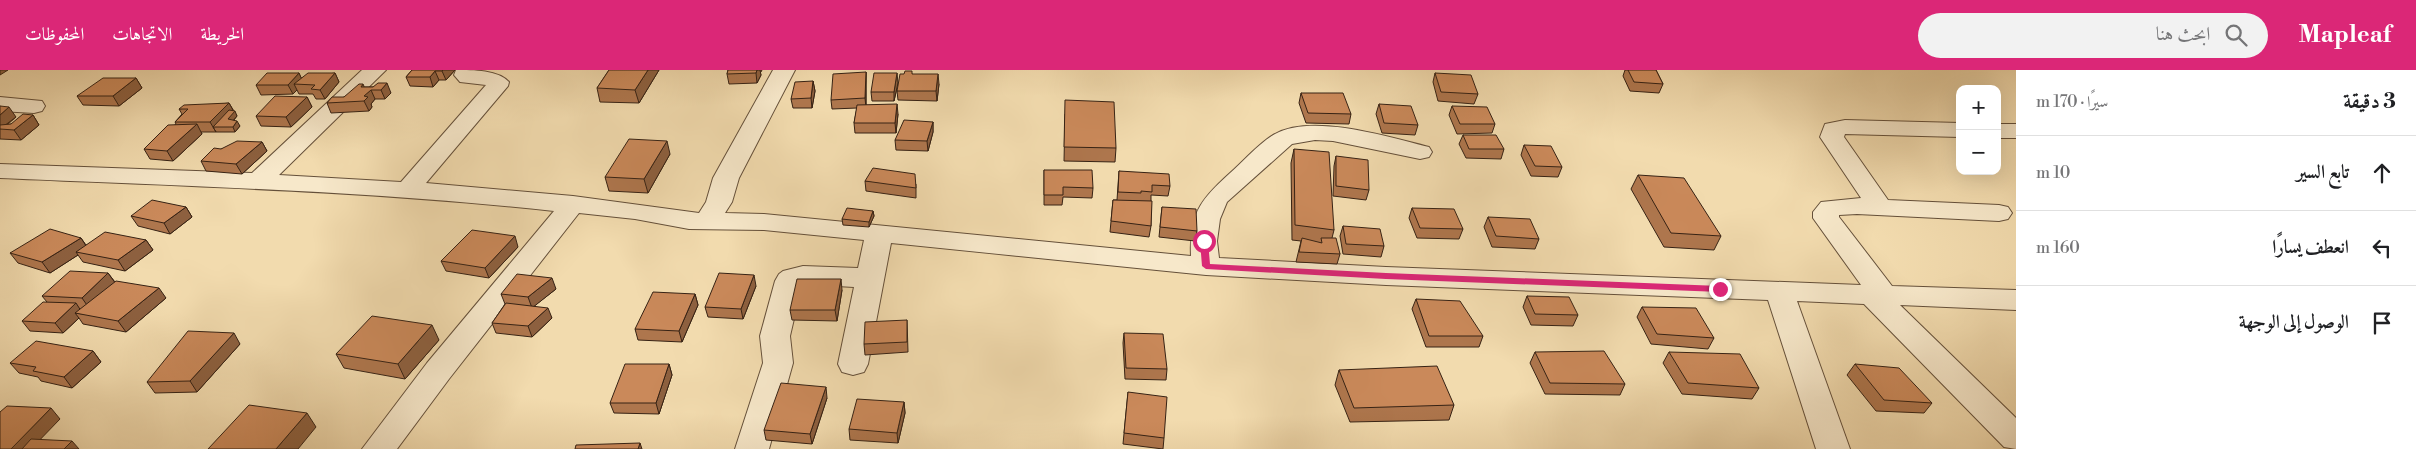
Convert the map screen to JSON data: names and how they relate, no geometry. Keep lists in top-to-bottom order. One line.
{"page":{"header":"Mapleaf","search":"ابحث هنا","nav":["الخريطة","الاتجاهات","المحفوظات"],"heading":["3 دقيقة","سيرًا · 170 m"],"map_buttons":["+","−"],"list":[["تابع السير","10 m"],["انعطف يسارًا","160 m"],"الوصول إلى الوجهة"]}}
